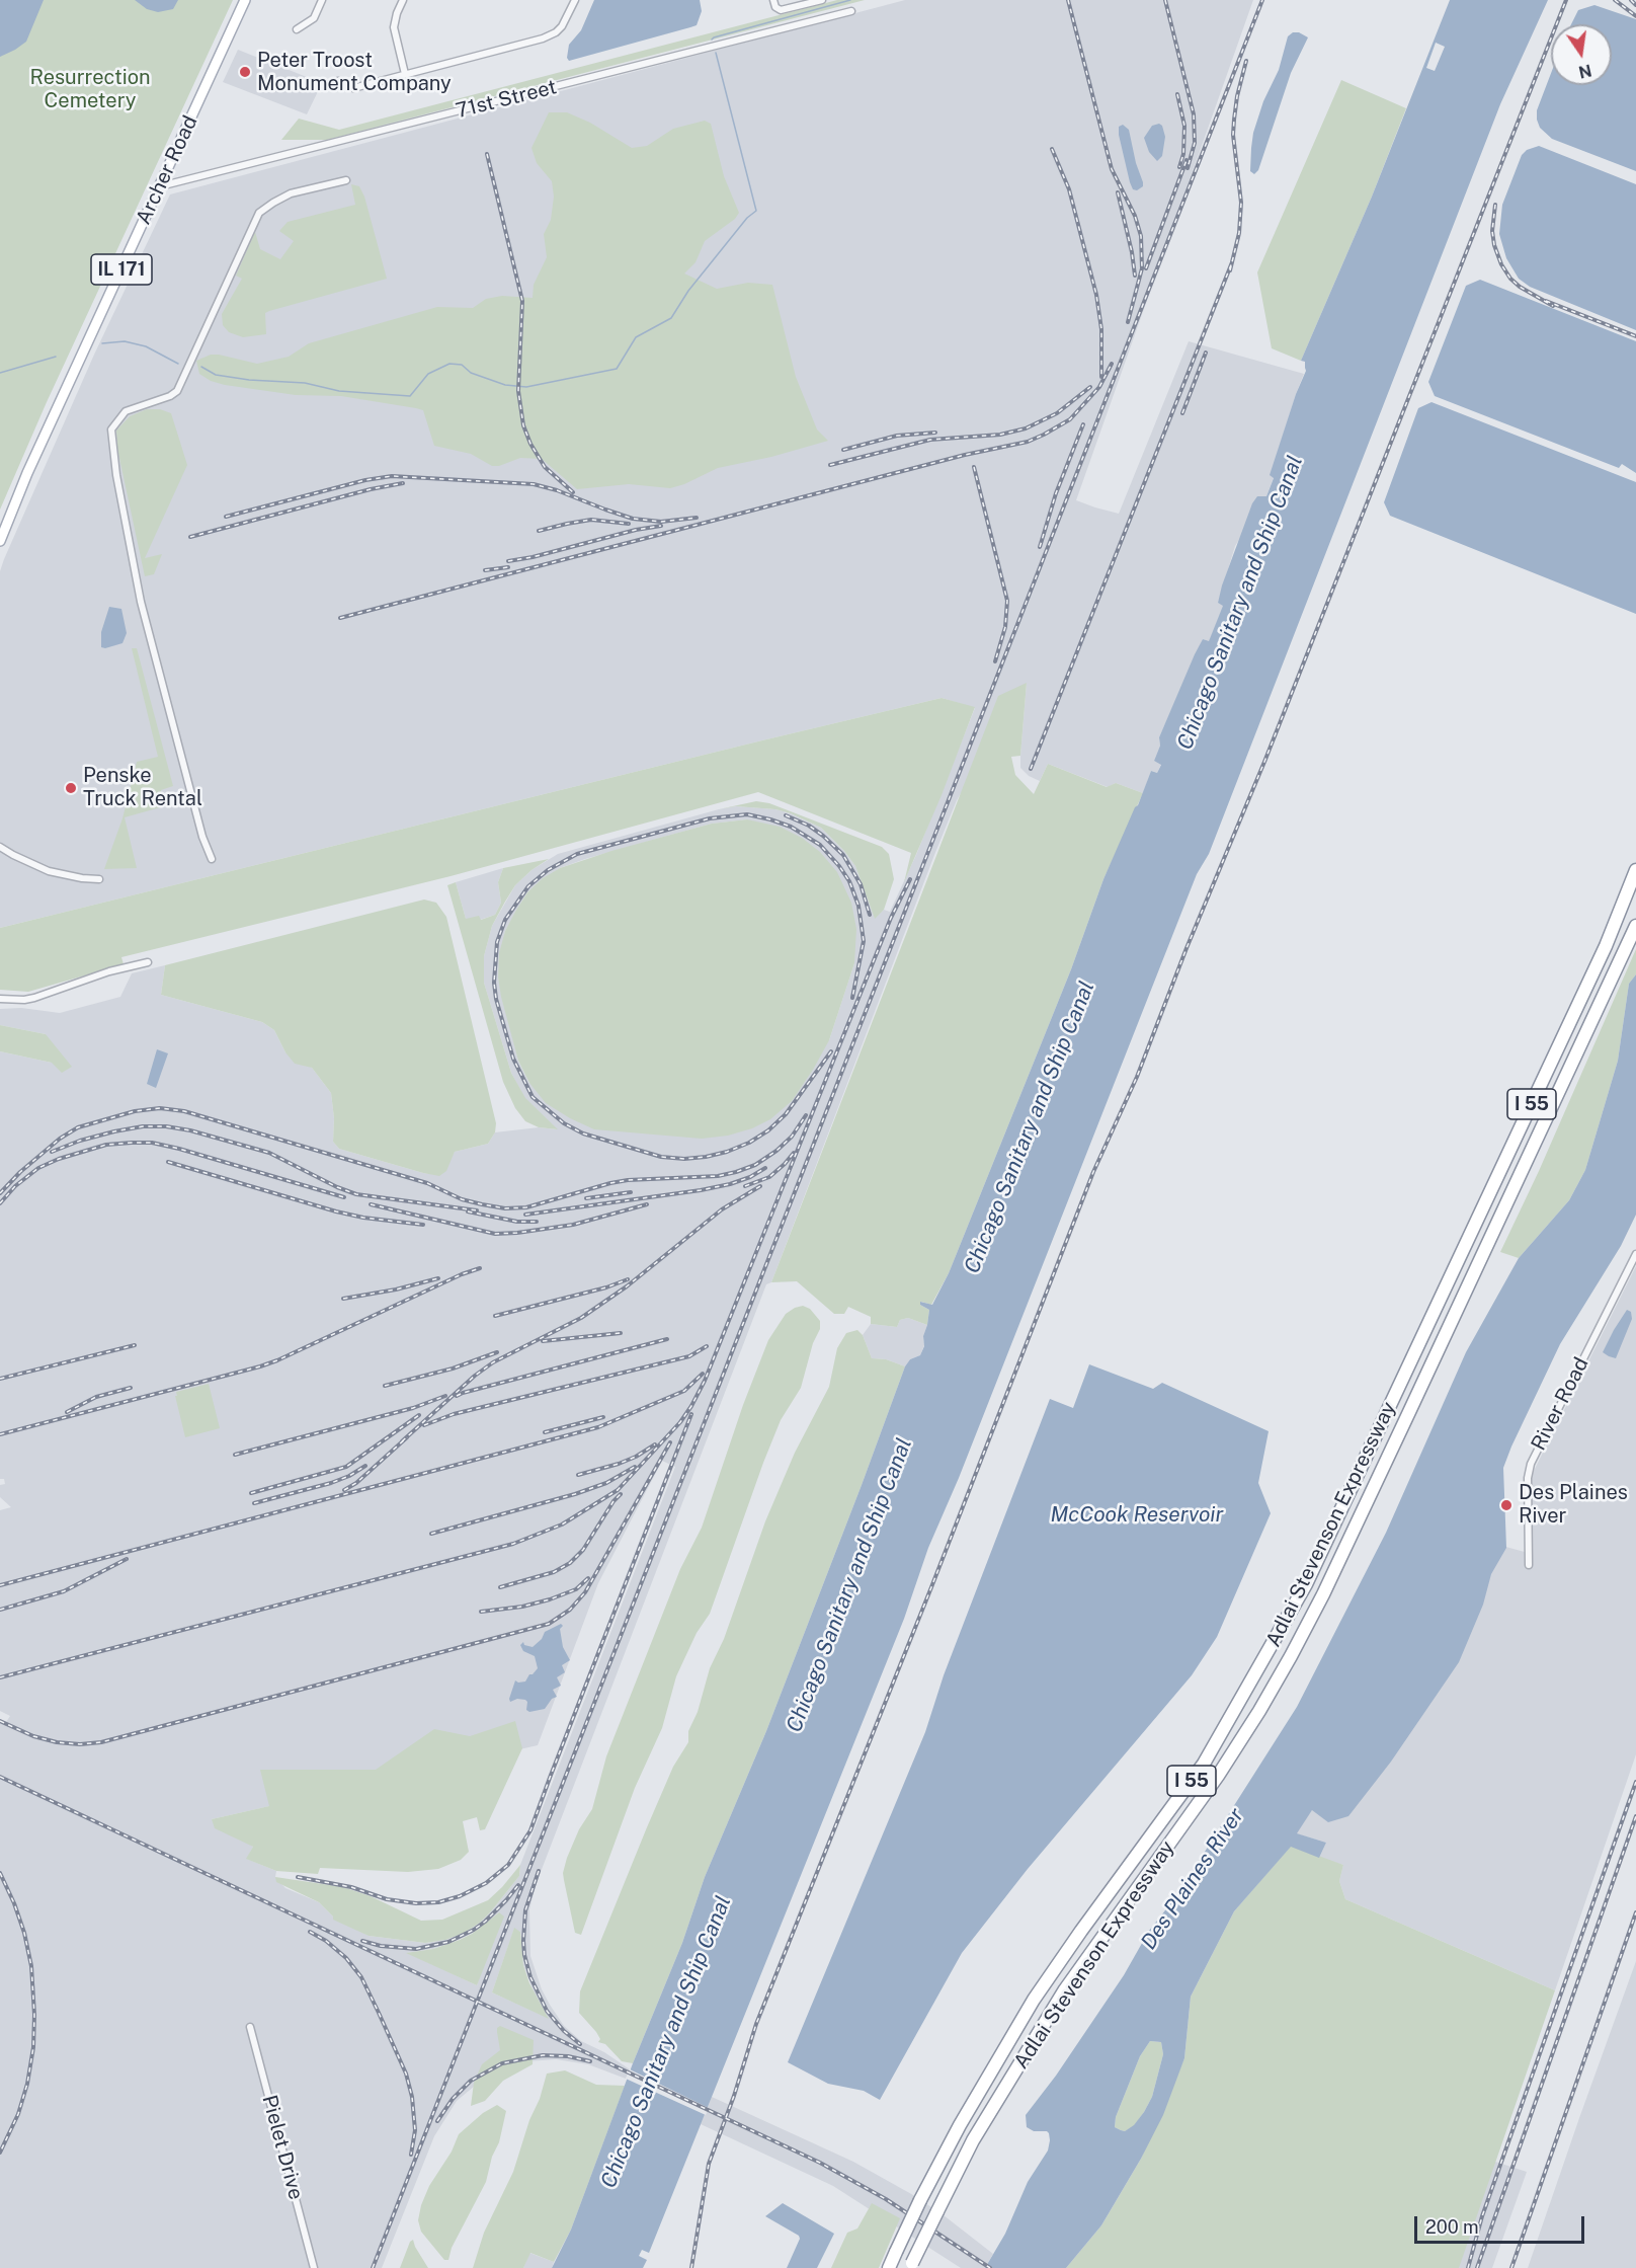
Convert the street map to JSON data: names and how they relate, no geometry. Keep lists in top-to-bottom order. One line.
{"streets":{"highway":["I 55","Adlai Stevenson Expressway"],"main road":["Archer Road","IL 171"],"street":["71st Street","River Road","Pielet Drive"]},"crossings":[["71st Street","Archer Road"]],"water":["Chicago Sanitary and Ship Canal","McCook Reservoir","Des Plaines River"],"parks":["Resurrection Cemetery"],"places":["Peter Troost Monument Company","Penske Truck Rental","Des Plaines River"],"scale_bar":"200 m","north":"bottom"}
